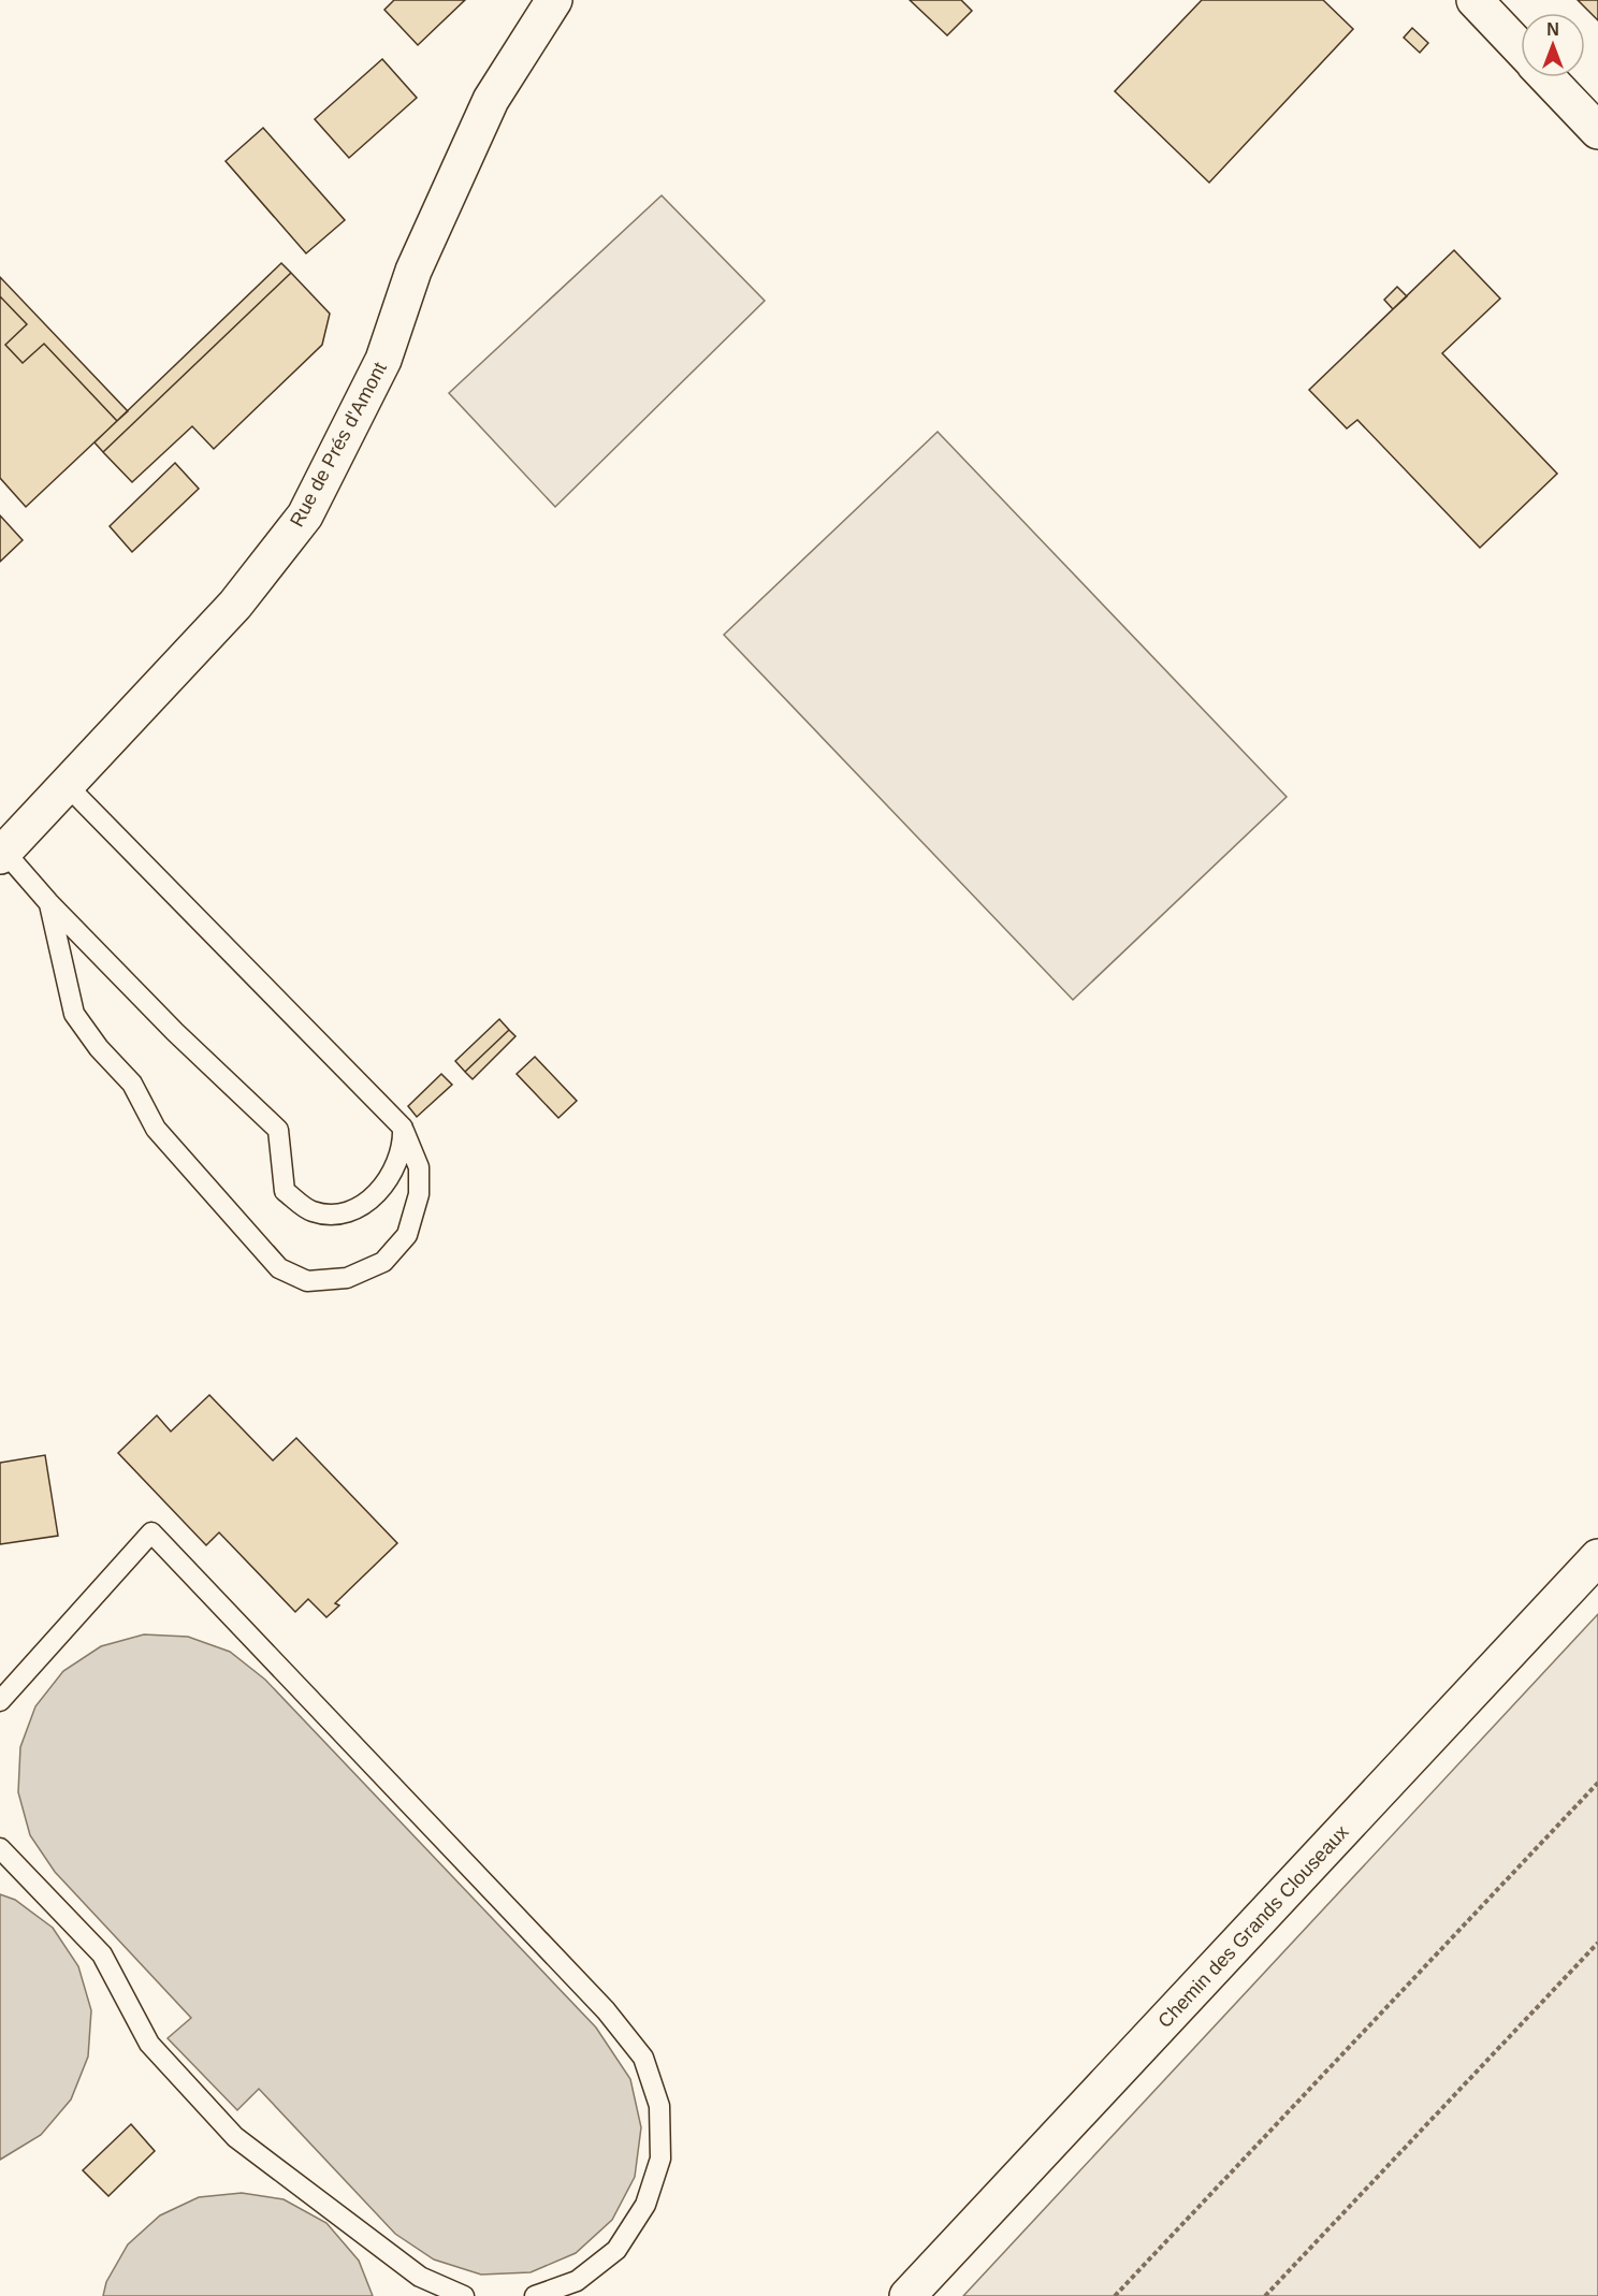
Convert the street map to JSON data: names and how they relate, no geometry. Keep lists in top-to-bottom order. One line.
{"streets":{"street":["Rue de Prés d'Amont","Chemin des Grands Clouseaux"]},"north":"top"}
